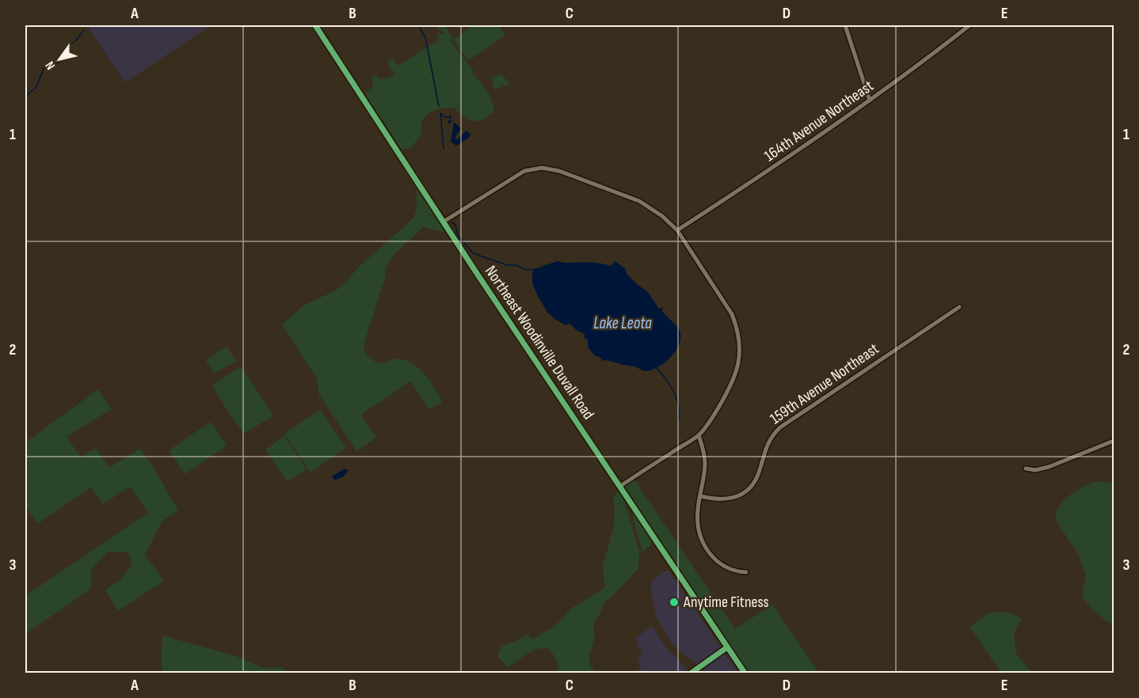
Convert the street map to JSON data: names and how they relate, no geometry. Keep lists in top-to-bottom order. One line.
{"streets":{"main road":["Northeast Woodinville Duvall Road"],"street":["164th Avenue Northeast","159th Avenue Northeast"]},"water":["Lake Leota"],"places":["Anytime Fitness"],"north":"bottom left","grid":{"columns":["A","B","C","D","E"],"rows":["1","2","3"]}}
